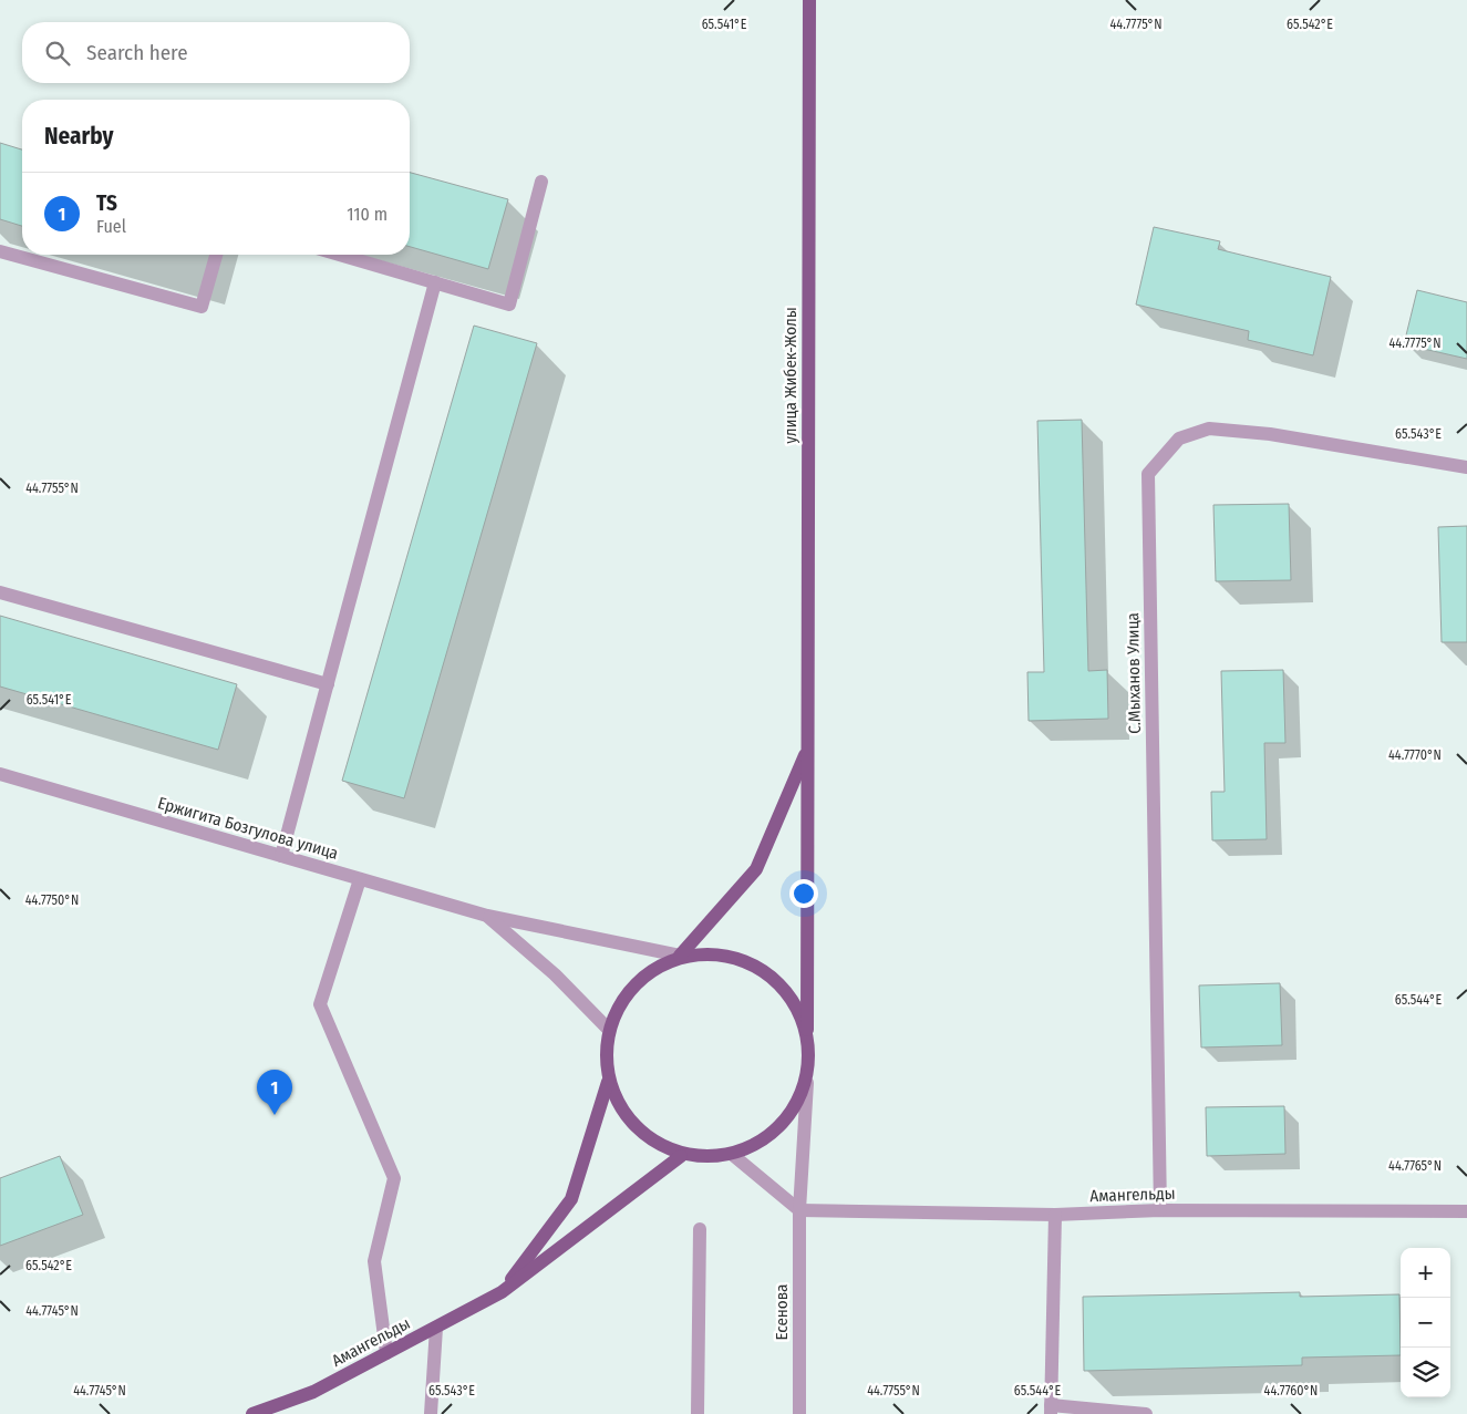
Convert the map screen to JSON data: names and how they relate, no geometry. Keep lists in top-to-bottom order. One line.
{"streets":{"main road":["улица Жибек-Жолы","Амангельды"],"street":["С.Мыханов Улица","Ержигита Бозгулова улица","Есенова"]},"crossings":[["улица Жибек-Жолы","Есенова"],["С.Мыханов Улица","Амангельды"],["Амангельды","Есенова"]],"page":{"search":"Search here","heading":"Nearby","list":[{"mark":"1","name":"TS","note":"Fuel","value":"110 m"}],"pins":"1","map_buttons":["+","−"]},"coordinates":["65.541°E","65.542°E","44.7775°N","65.543°E","44.7755°N","44.7770°N","44.7750°N","65.544°E","44.7765°N","44.7745°N","44.7760°N"]}
